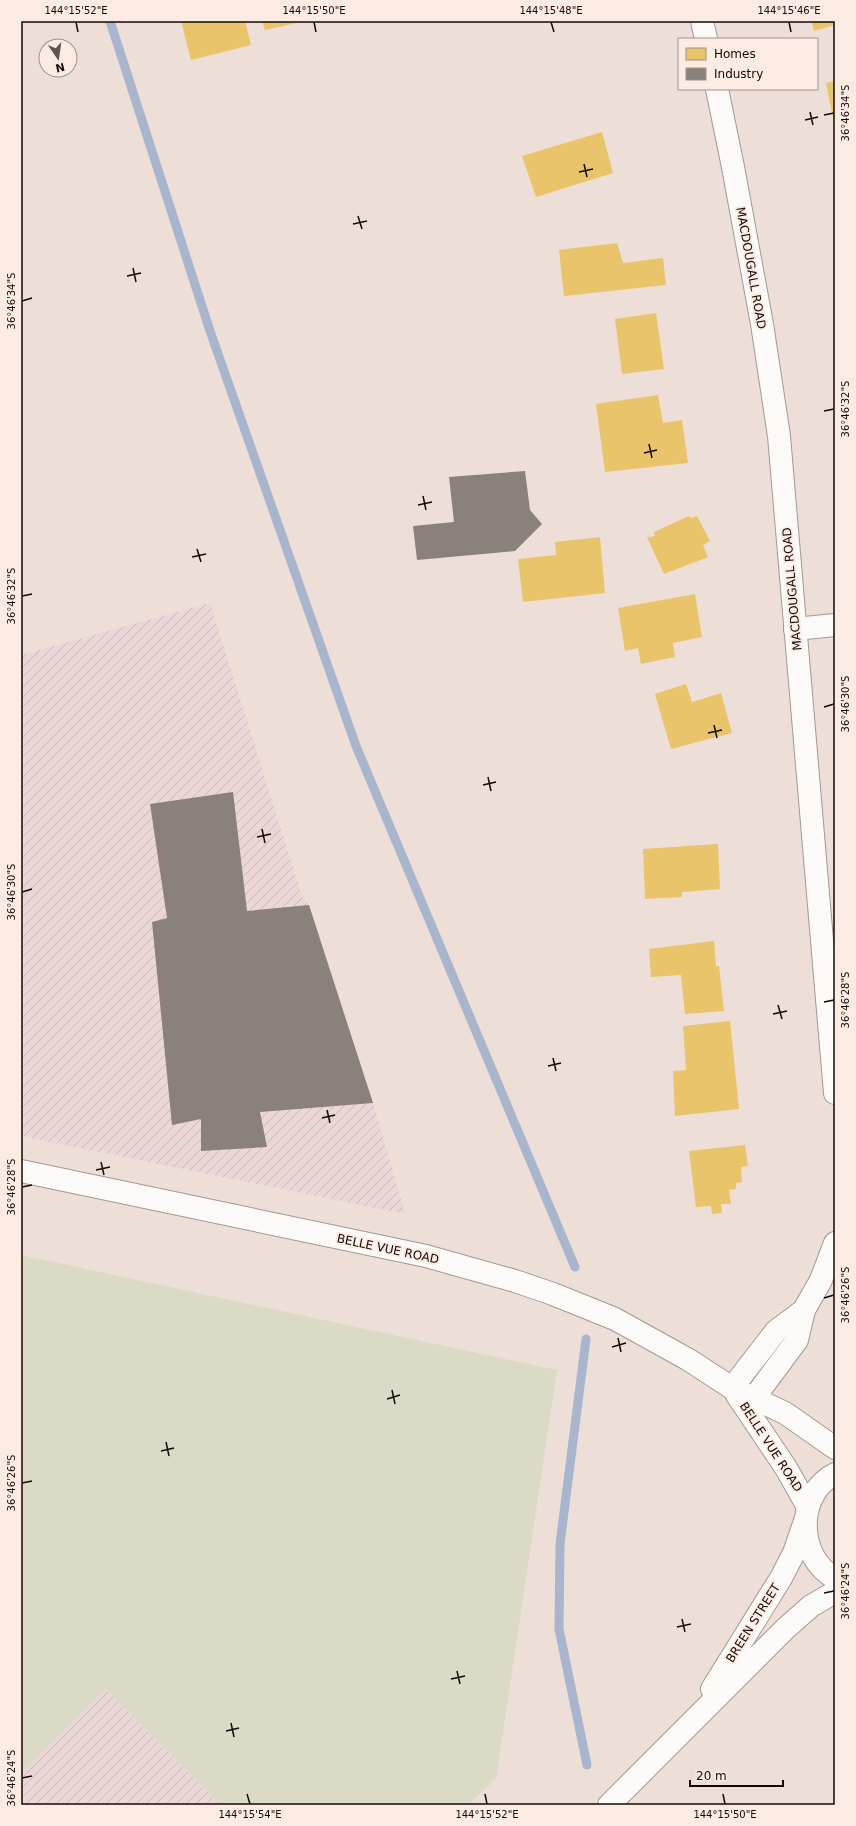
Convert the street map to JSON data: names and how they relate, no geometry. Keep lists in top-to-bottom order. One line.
{"streets":{"street":["MACDOUGALL ROAD","BELLE VUE ROAD","BREEN STREET"]},"crossings":[["BELLE VUE ROAD","BREEN STREET"]],"legend":["Homes","Industry"],"scale_bar":"20 m","north":"bottom","coordinates":["144°15'52\"E","144°15'50\"E","144°15'48\"E","144°15'46\"E","36°46'34\"S","36°46'32\"S","36°46'30\"S","36°46'28\"S","36°46'26\"S","36°46'24\"S","144°15'54\"E"]}
